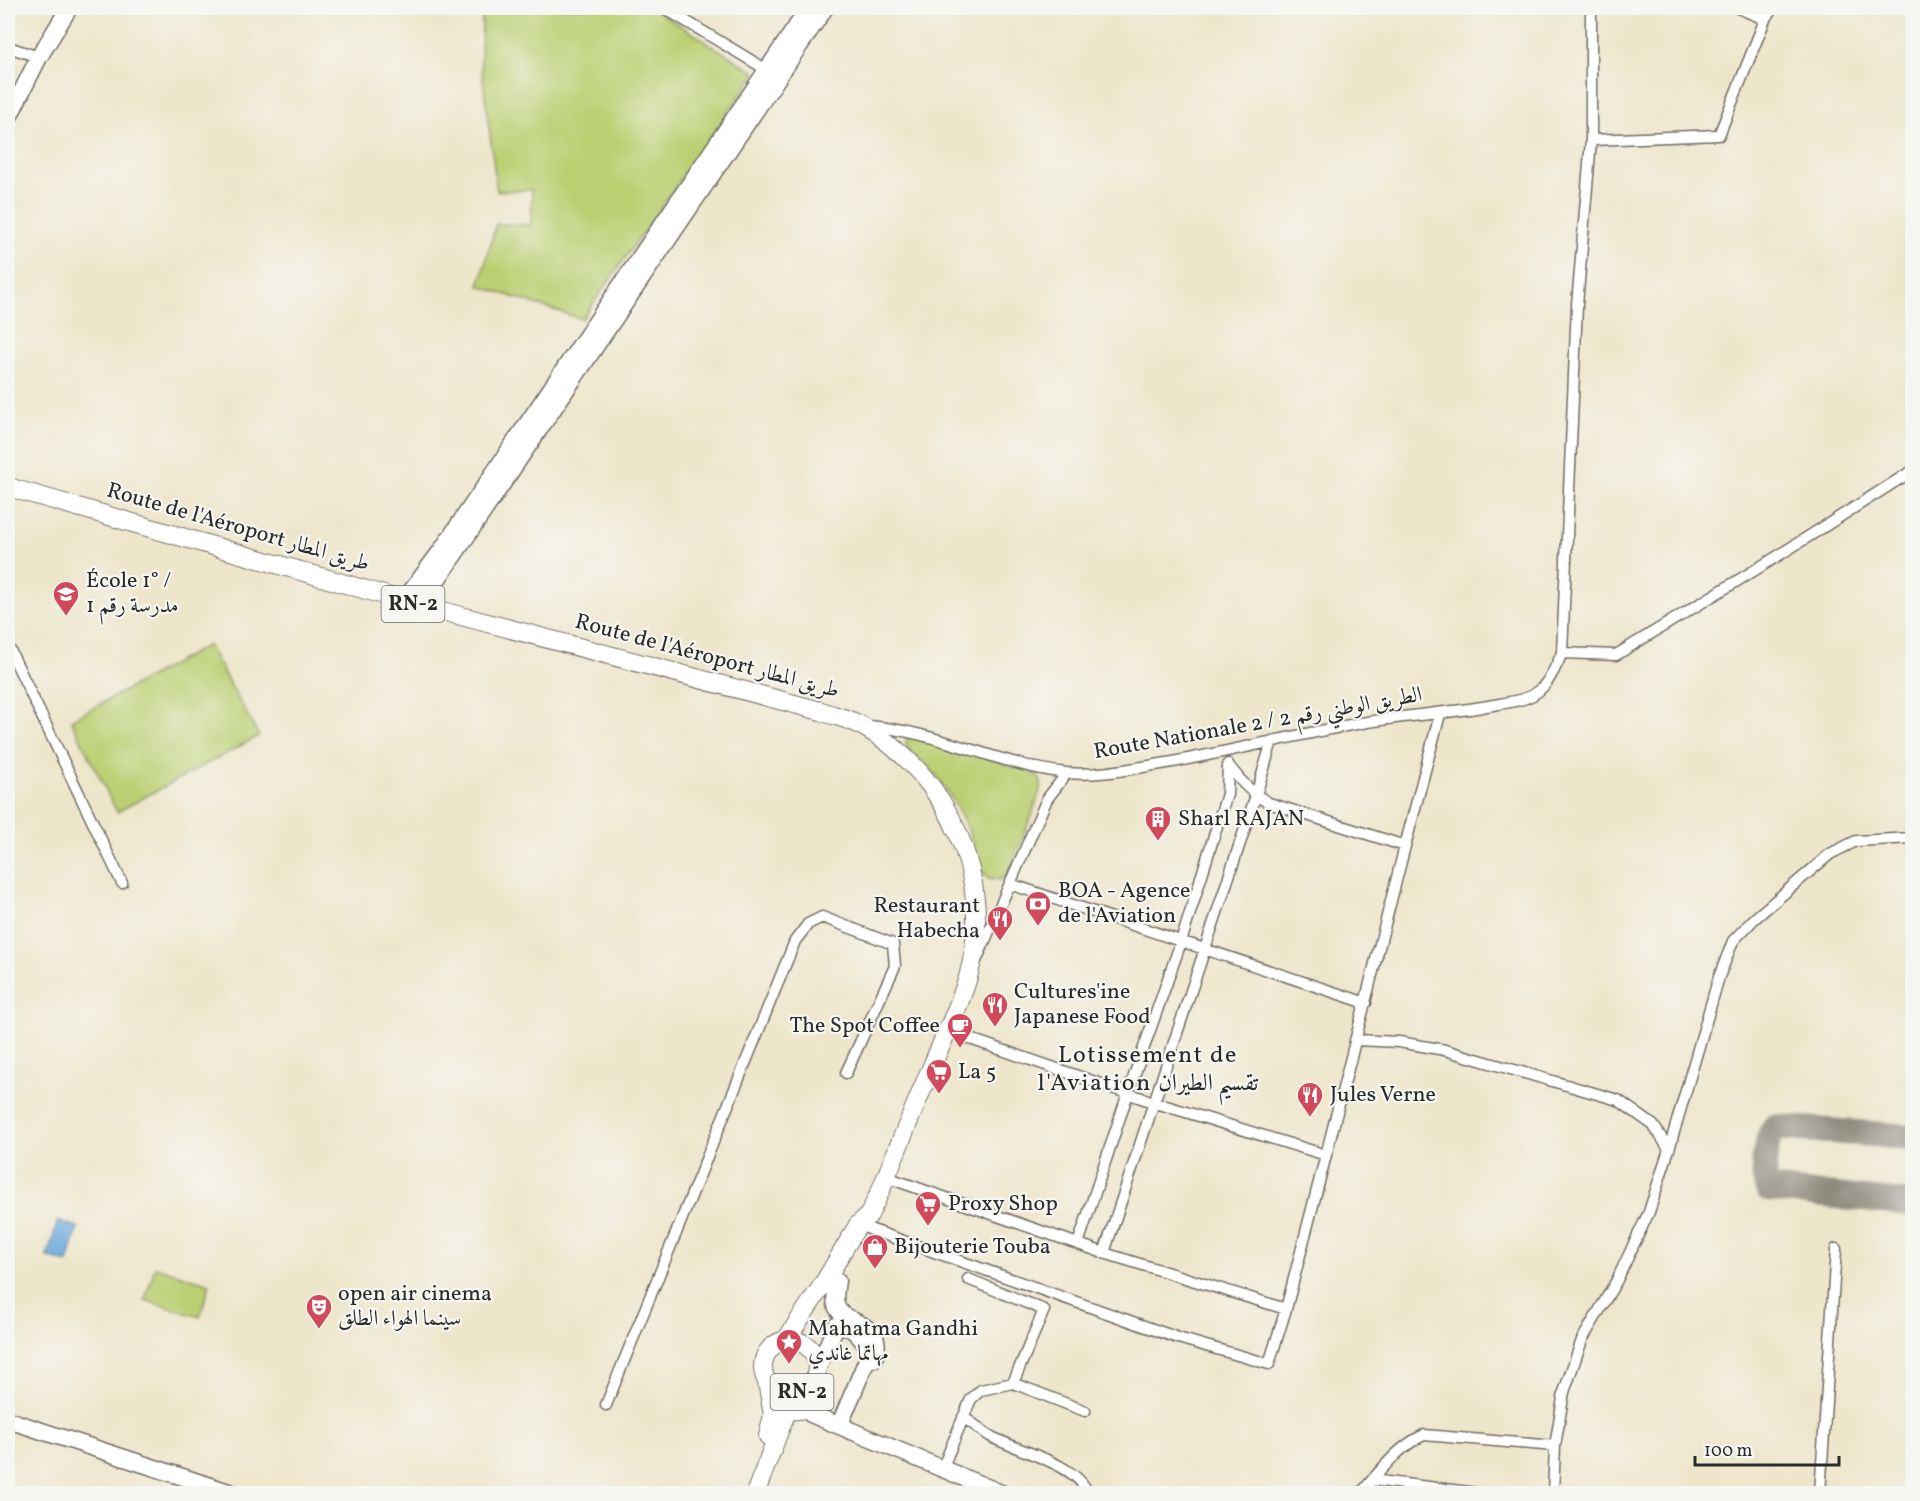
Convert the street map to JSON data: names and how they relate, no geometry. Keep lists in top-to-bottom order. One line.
{"streets":{"main road":["Route de l'Aéroport طريق المطار","RN-2"],"street":["Route Nationale 2 / الطريق الوطني رقم 2"]},"crossings":[["Route de l'Aéroport طريق المطار","RN-2"],["Route de l'Aéroport طريق المطار","Route Nationale 2 / الطريق الوطني رقم 2"]],"districts":["Lotissement de l'Aviation تقسيم الطيران"],"places":{"school or university":["École 1° / مدرسة رقم 1"],"building":["Sharl RAJAN"],"bank":["BOA - Agence de l'Aviation"],"restaurant":["Restaurant Habecha","Cultures'ine Japanese Food","Jules Verne"],"cafe":["The Spot Coffee"],"supermarket":["La 5","Proxy Shop"],"shop":["Bijouterie Touba"],"theatre":["open air cinema سينما الهواء الطلق"],"place":["Mahatma Gandhi مهاتما غاندي"]},"scale_bar":"100 m"}
